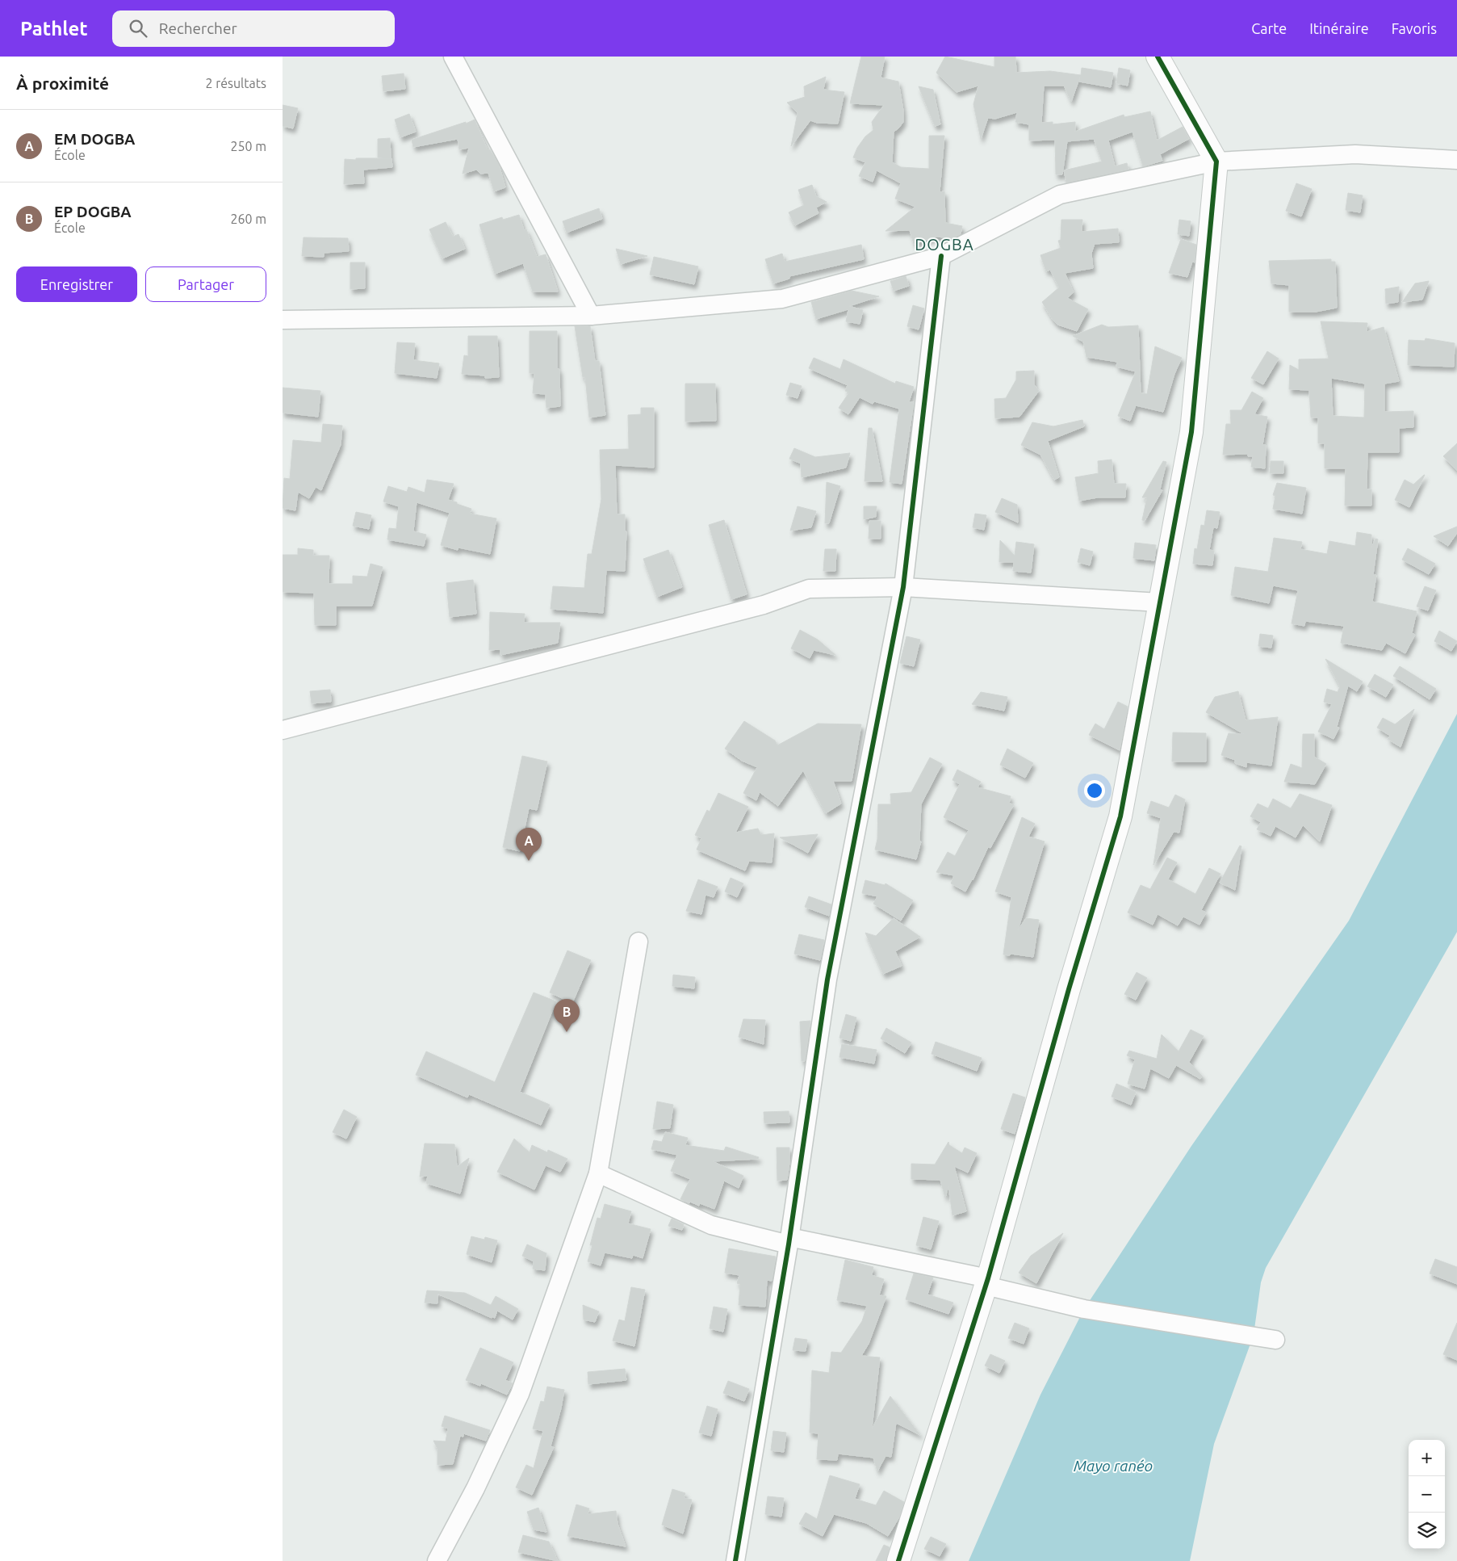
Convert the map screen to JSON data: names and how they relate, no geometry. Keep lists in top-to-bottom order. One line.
{"districts":["DOGBA"],"water":["Mayo ranéo"],"page":{"header":"Pathlet","search":"Rechercher","nav":["Carte","Itinéraire","Favoris"],"heading":["À proximité","2 résultats"],"list":[{"mark":"A","name":"EM DOGBA","note":"École","value":"250 m"},{"mark":"B","name":"EP DOGBA","note":"École","value":"260 m"}],"buttons":["Enregistrer","Partager"],"pins":["A","B"],"map_buttons":["+","−"]}}
